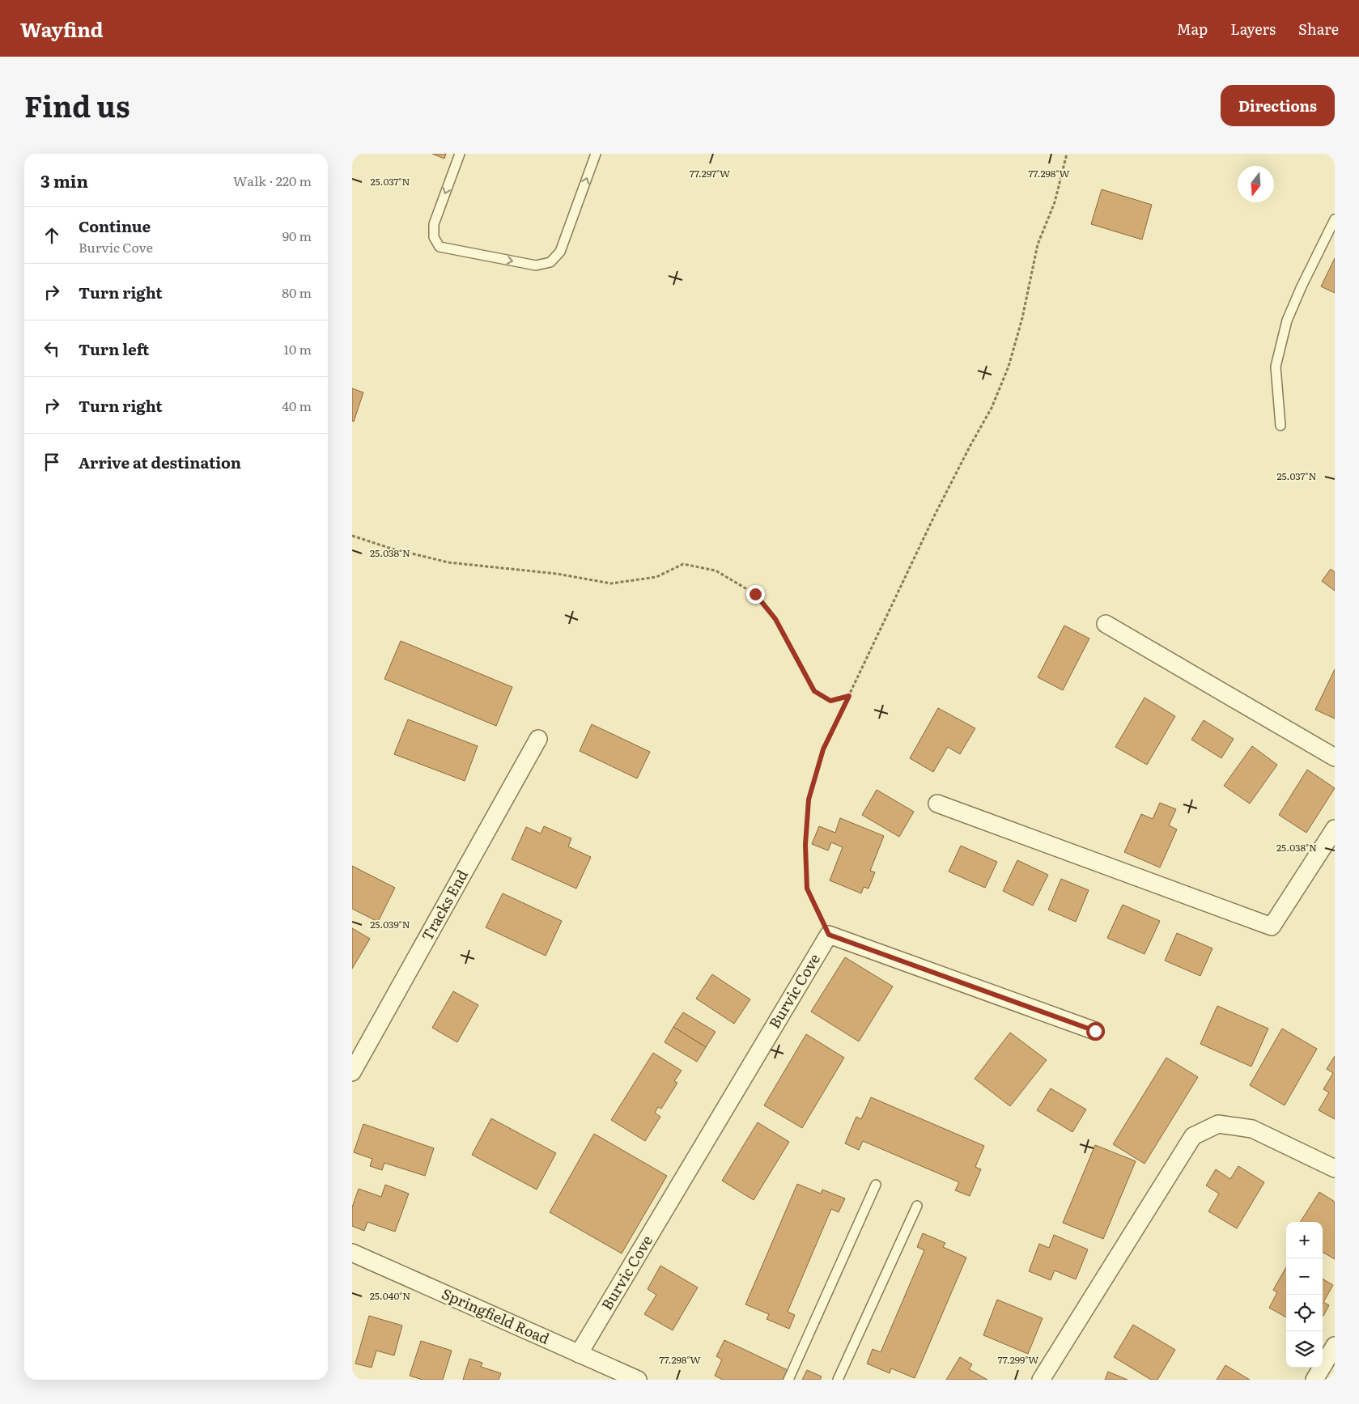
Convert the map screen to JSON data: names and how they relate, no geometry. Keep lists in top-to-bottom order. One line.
{"streets":{"street":["Tracks End","Burvic Cove","Springfield Road"]},"crossings":[["Burvic Cove","Springfield Road"]],"north":"bottom","page":{"header":"Wayfind","nav":["Map","Layers","Share"],"title":"Find us","buttons":"Directions","heading":["3 min","Walk · 220 m"],"list":[["Continue","Burvic Cove","90 m"],["Turn right","80 m"],["Turn left","10 m"],["Turn right","40 m"],"Arrive at destination"],"map_buttons":["+","−"]},"coordinates":["77.297°W","77.298°W","25.037°N","25.038°N","25.039°N","25.040°N","77.299°W"]}
